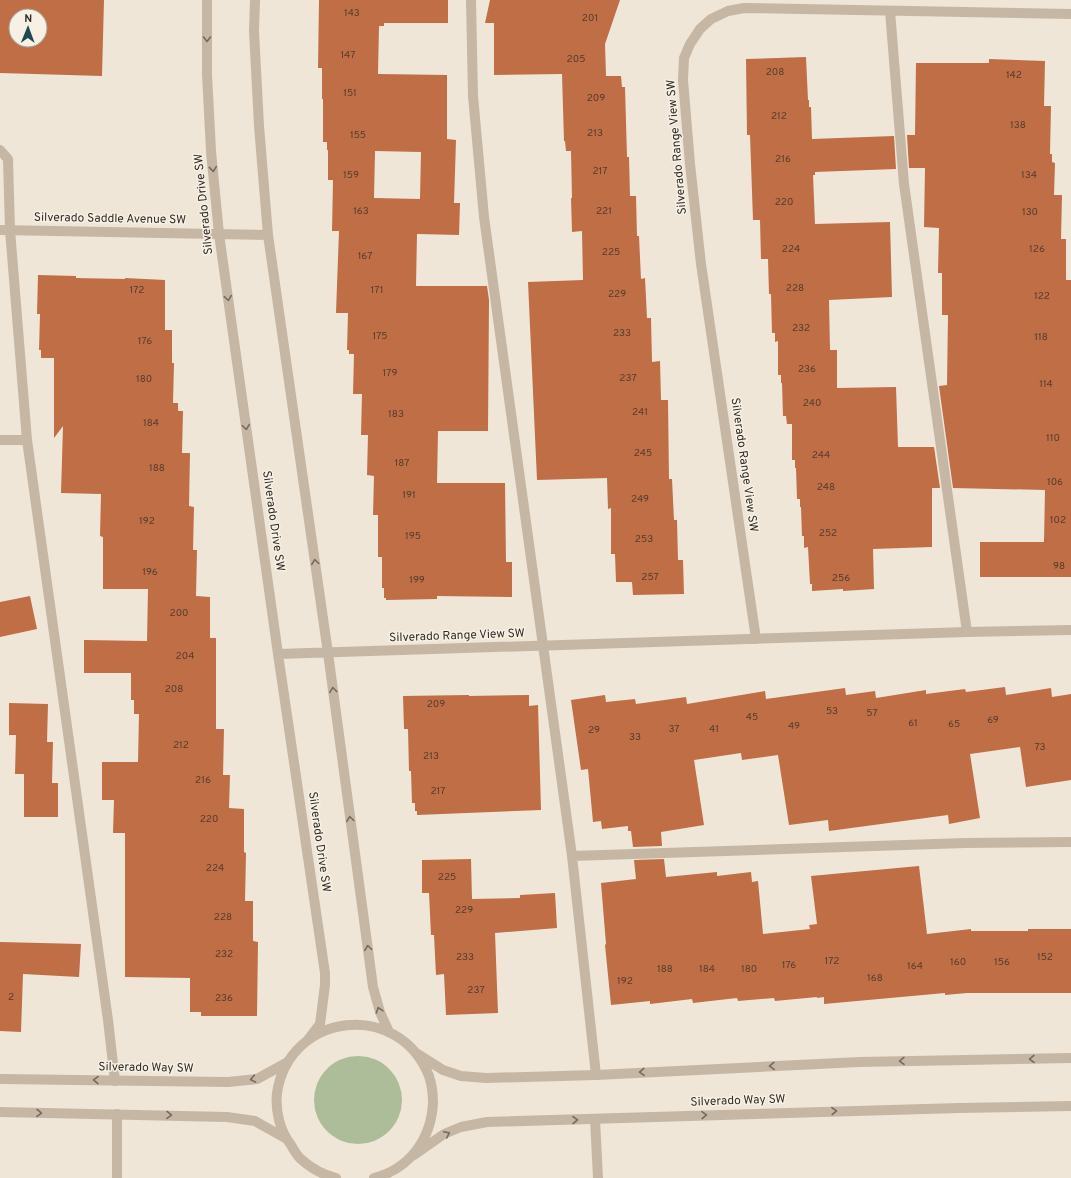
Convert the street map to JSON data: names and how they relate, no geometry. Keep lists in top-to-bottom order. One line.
{"streets":{"street":["Silverado Range View SW","Silverado Drive SW","Silverado Saddle Avenue SW","Silverado Way SW"]},"crossings":[["Silverado Range View SW","Silverado Drive SW"],["Silverado Drive SW","Silverado Saddle Avenue SW"]],"house_numbers":["143","201","147","205","208","142","151","209","212","138","213","155","216","217","159","134","220","163","221","130","224","126","225","167","228","172","171","229","122","232","233","175","118","176","236","179","237","180","114","240","241","183","184","110","245","244","187","188","106","248","191","249","102","192","252","195","253","98","196","257","256","199","200","204","208","209","53","57","45","69","61","65","49","37","41","29","33","212","73","213","216","217","220","224","225","229","228","232","233","152","172","160","156","176","164","188","184","180","168","192","237","2","236"],"north":"top"}
